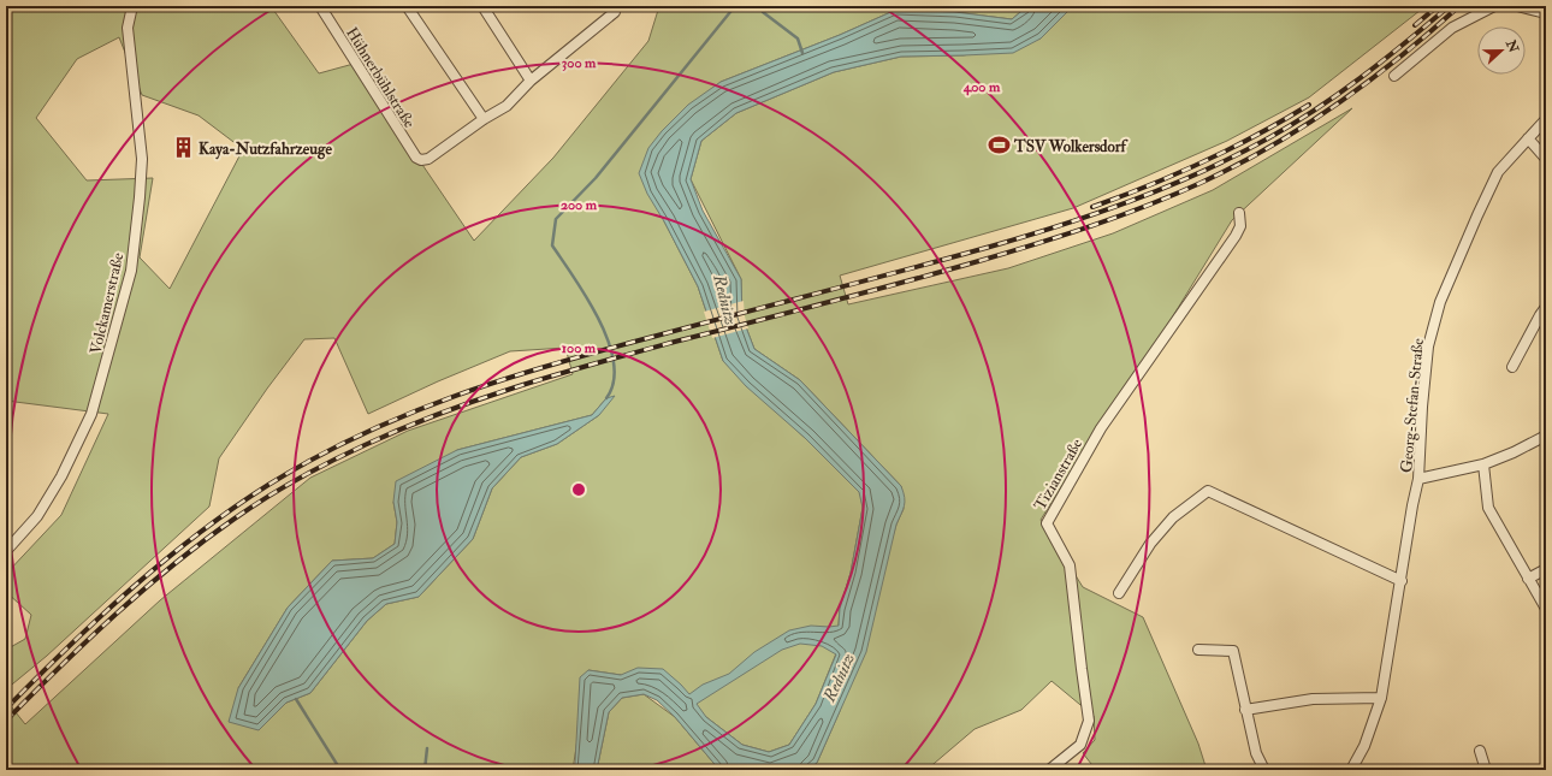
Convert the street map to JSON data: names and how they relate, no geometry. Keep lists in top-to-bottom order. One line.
{"streets":{"street":["Hühnerbühlstraße","Volckamerstraße","Georg-Stefan-Straße","Tizianstraße"]},"water":["Rednitz"],"places":{"sports":["TSV Wolkersdorf"],"building":["Kaya-Nutzfahrzeuge"]},"north":"right","rings":["300 m","400 m","200 m","100 m"]}
